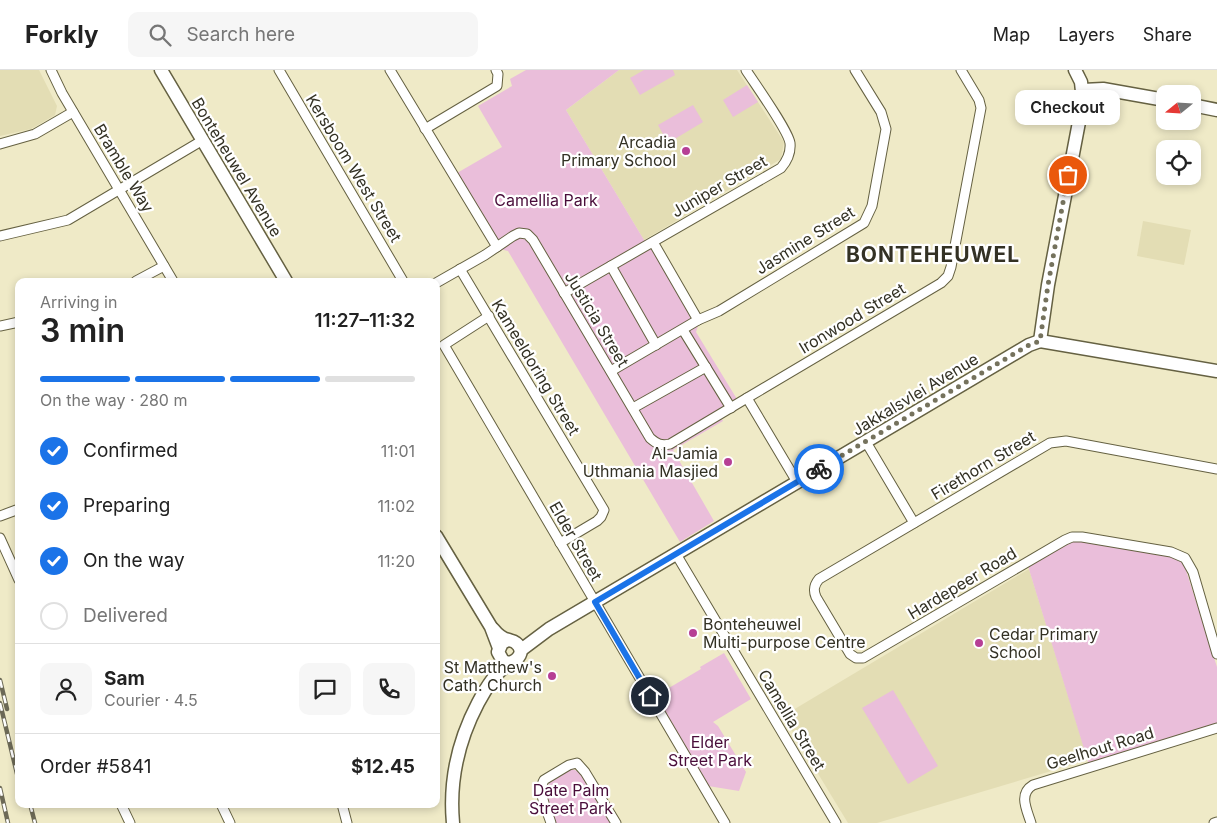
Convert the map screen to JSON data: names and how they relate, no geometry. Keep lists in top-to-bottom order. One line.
{"streets":{"street":["Bonteheuwel Avenue","Bramble Way","Kersboom West Street","Juniper Street","Jasmine Street","Ironwood Street","Justicia Street","Kameeldoring Street","Jakkalsvlei Avenue","Firethorn Street","Elder Street","Hardepeer Road","Camellia Street","Geelhout Road"]},"crossings":[["Juniper Street","Justicia Street"],["Jasmine Street","Justicia Street"],["Ironwood Street","Justicia Street"],["Kameeldoring Street","Elder Street"],["Jakkalsvlei Avenue","Elder Street"],["Jakkalsvlei Avenue","Camellia Street"],["Firethorn Street","Hardepeer Road"]],"districts":["BONTEHEUWEL"],"parks":["Camellia Park","Elder Street Park","Date Palm Street Park"],"places":["Arcadia Primary School","Checkout","Al-Jamia Uthmania Masjied","Bonteheuwel Multi-purpose Centre","Cedar Primary School","St Matthew's Cath. Church"],"north":"left","page":{"header":"Forkly","search":"Search here","nav":["Map","Layers","Share"],"bubble":"Checkout","heading":["3 min","Arriving in","11:27–11:32"],"panel":["Sam","Courier · 4.5","Order #5841","$12.45"],"bar":"On the way · 280 m","list":[["Confirmed","11:01"],["Preparing","11:02"],["On the way","11:20"],"Delivered"]}}
